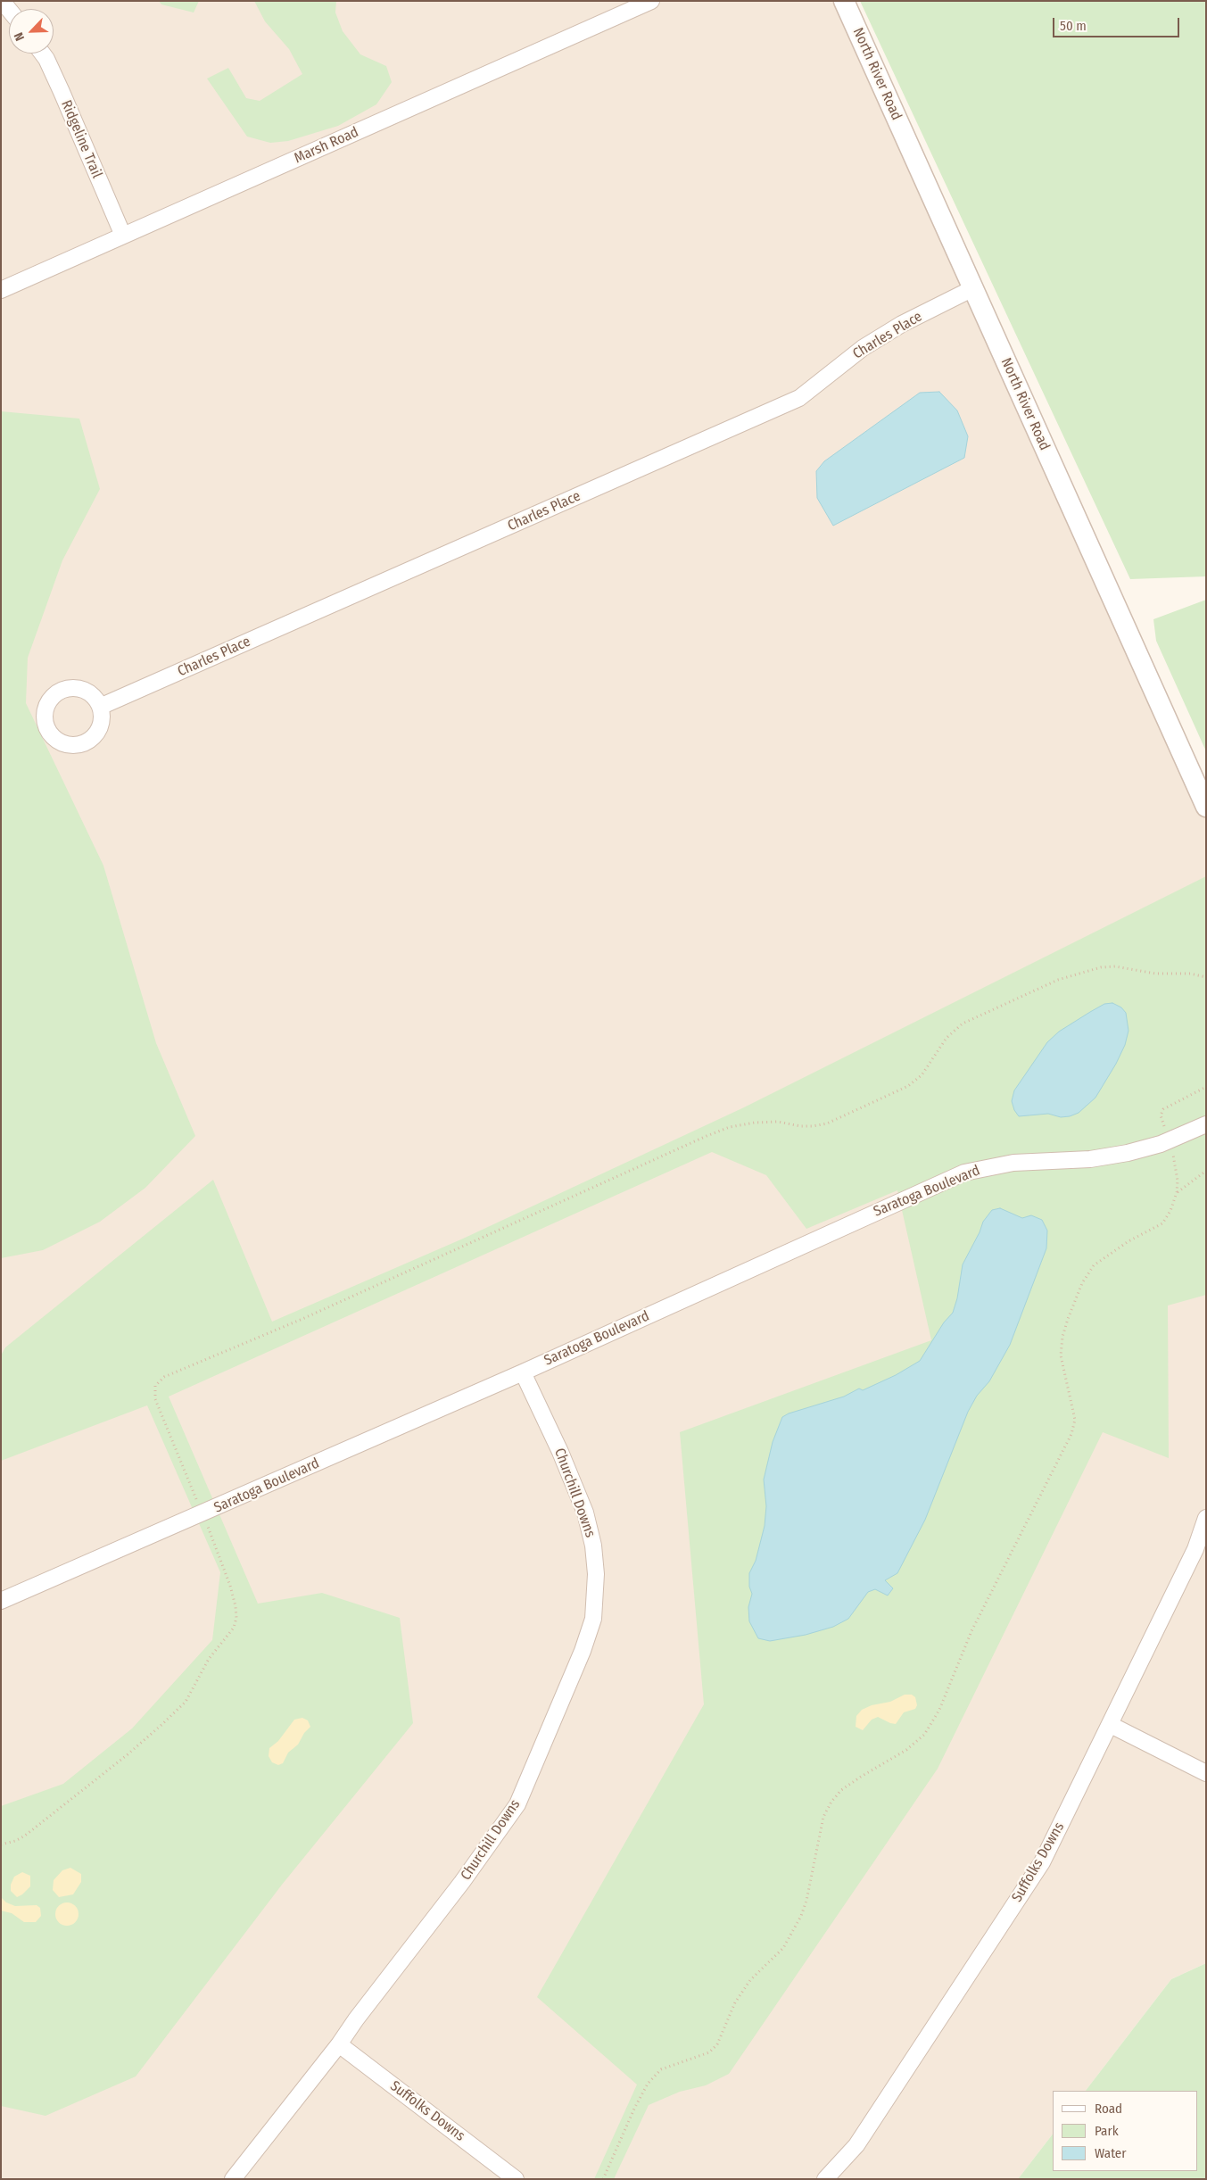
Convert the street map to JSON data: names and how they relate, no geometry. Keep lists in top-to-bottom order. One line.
{"streets":{"street":["North River Road","Ridgeline Trail","Marsh Road","Charles Place","Saratoga Boulevard","Churchill Downs","Suffolks Downs"]},"crossings":[["North River Road","Charles Place"],["Ridgeline Trail","Marsh Road"],["Saratoga Boulevard","Churchill Downs"],["Churchill Downs","Suffolks Downs"]],"legend":["Road","Park","Water"],"scale_bar":"50 m","north":"bottom left"}
